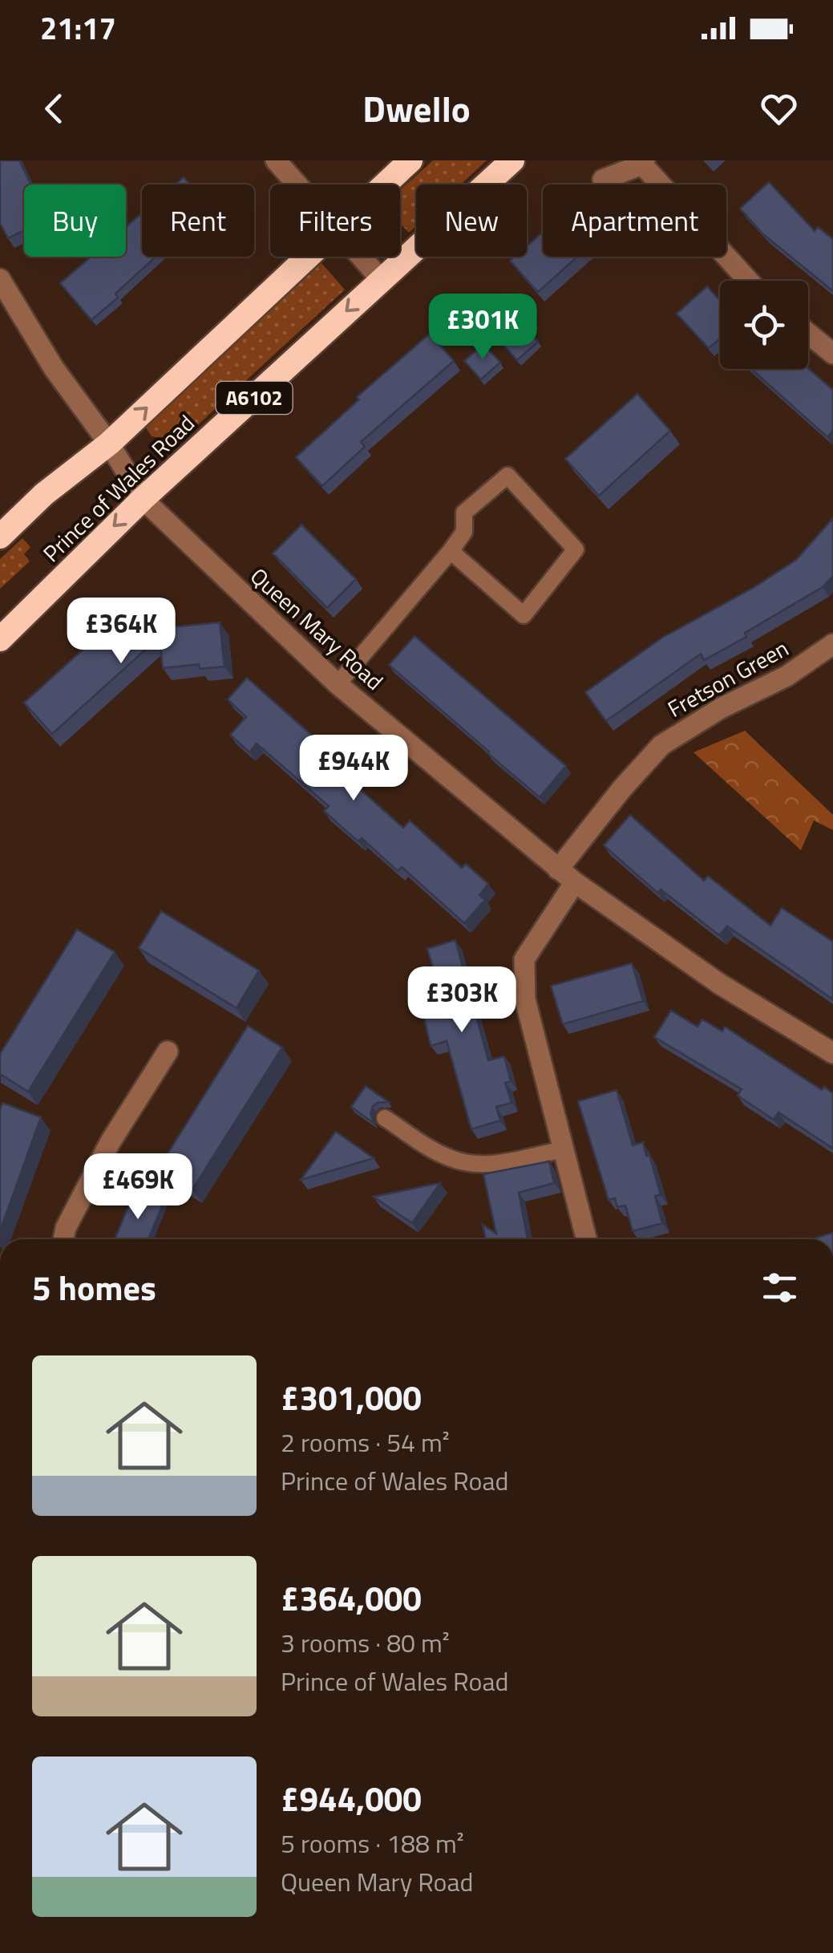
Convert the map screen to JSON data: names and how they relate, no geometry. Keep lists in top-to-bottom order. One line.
{"streets":{"highway":["A6102","Prince of Wales Road"],"street":["Queen Mary Road","Fretson Green"]},"crossings":[["Prince of Wales Road","Queen Mary Road"],["Queen Mary Road","Fretson Green"]],"page":{"status":"21:17","header":"Dwello","chip":["Buy","Rent","Filters","New","Apartment"],"price":["£301K","£364K","£944K","£303K","£469K"],"heading":"5 homes","list":[{"name":"£301,000","note":"2 rooms · 54 m² · Prince of Wales Road"},{"name":"£364,000","note":"3 rooms · 80 m² · Prince of Wales Road"},{"name":"£944,000","note":"5 rooms · 188 m² · Queen Mary Road"}]}}
